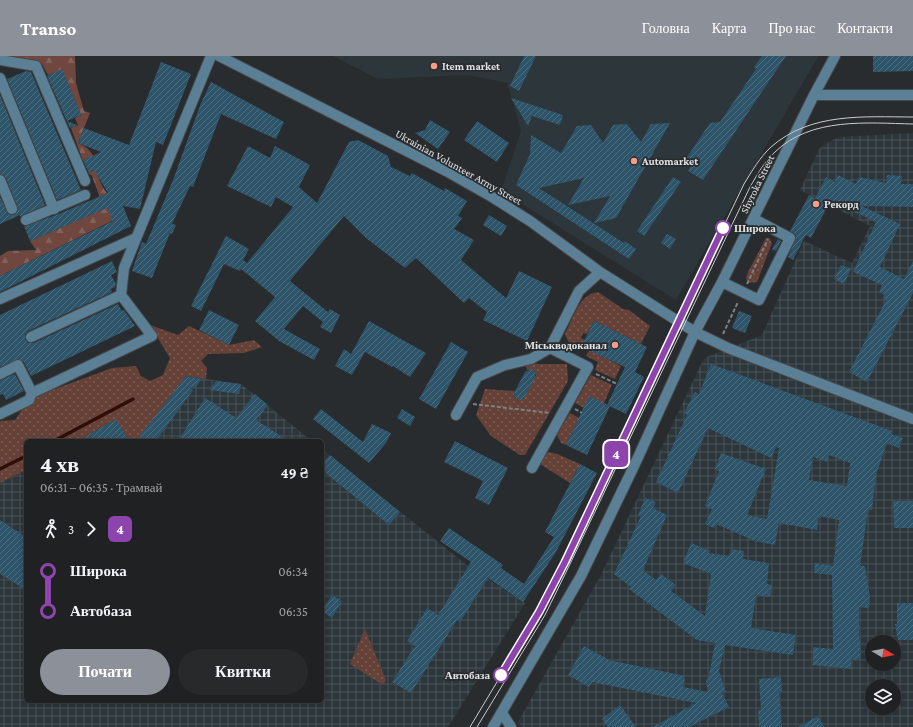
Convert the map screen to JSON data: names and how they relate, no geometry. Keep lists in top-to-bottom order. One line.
{"streets":{"street":["Ukrainian Volunteer Army Street","Shyroka Street"]},"crossings":[["Ukrainian Volunteer Army Street","Shyroka Street"]],"places":["Item market","Automarket","Рекорд","Широка","Міськводоканал","Автобаза"],"lines":["tram line 4"],"north":"right","page":{"header":"Transo","nav":["Головна","Карта","Про нас","Контакти"],"on_map":"4","heading":["4 хв","06:31 – 06:35 · Трамвай","49 ₴"],"legs":["3","4"],"list":[{"name":"Широка","value":"06:34"},{"name":"Автобаза","value":"06:35"}],"buttons":["Почати","Квитки"]}}
